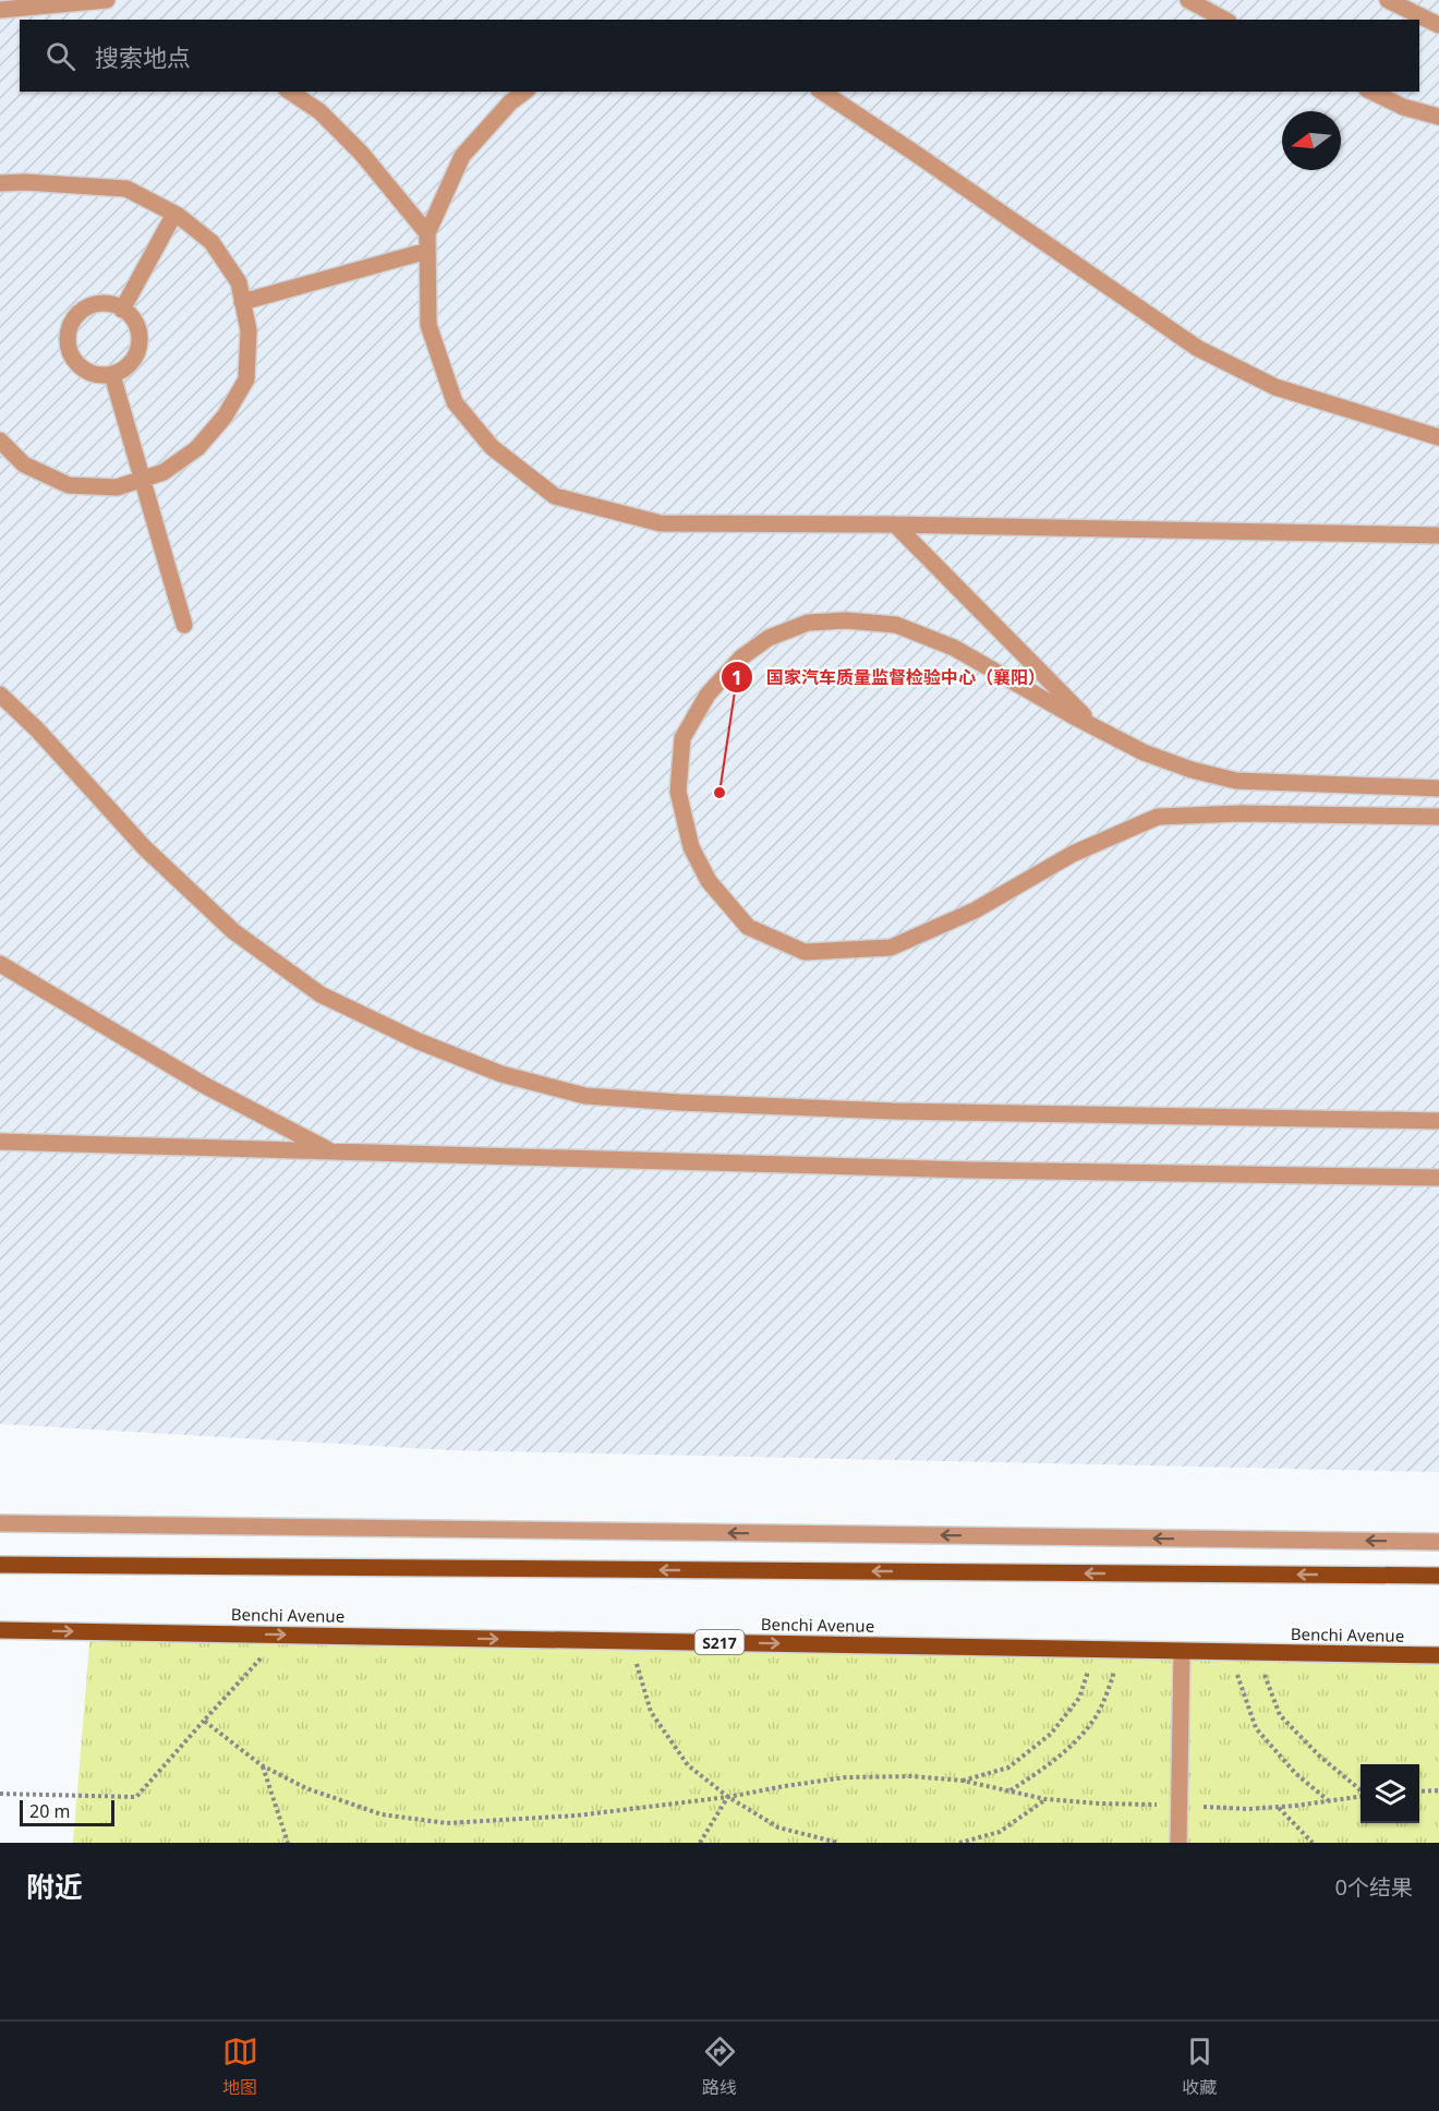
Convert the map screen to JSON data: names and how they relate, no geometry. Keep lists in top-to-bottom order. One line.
{"streets":{"main road":["Benchi Avenue","S217"]},"places":["国家汽车质量监督检验中心（襄阳）"],"scale_bar":"20 m","north":"left","page":{"search":"搜索地点","scale":"20 m","heading":["附近","0个结果"],"nav":["地图","路线","收藏"]}}
